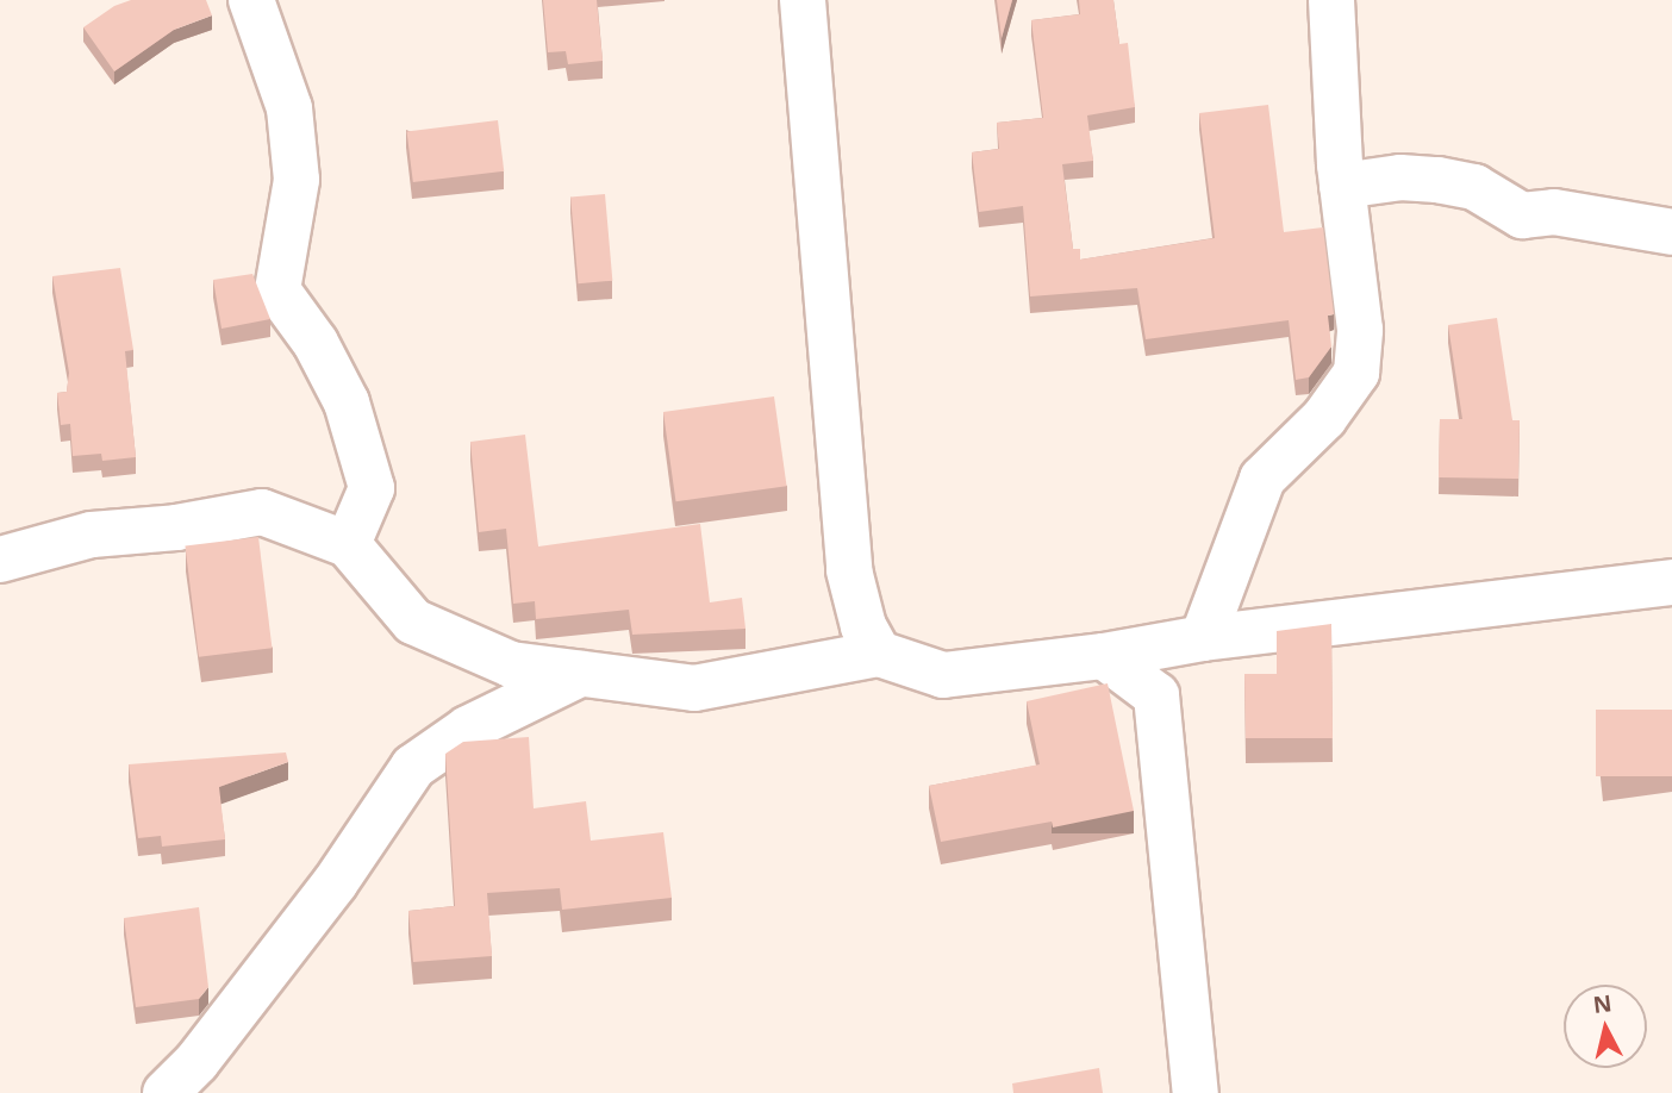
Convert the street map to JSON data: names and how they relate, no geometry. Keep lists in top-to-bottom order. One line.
{"north":"top"}
